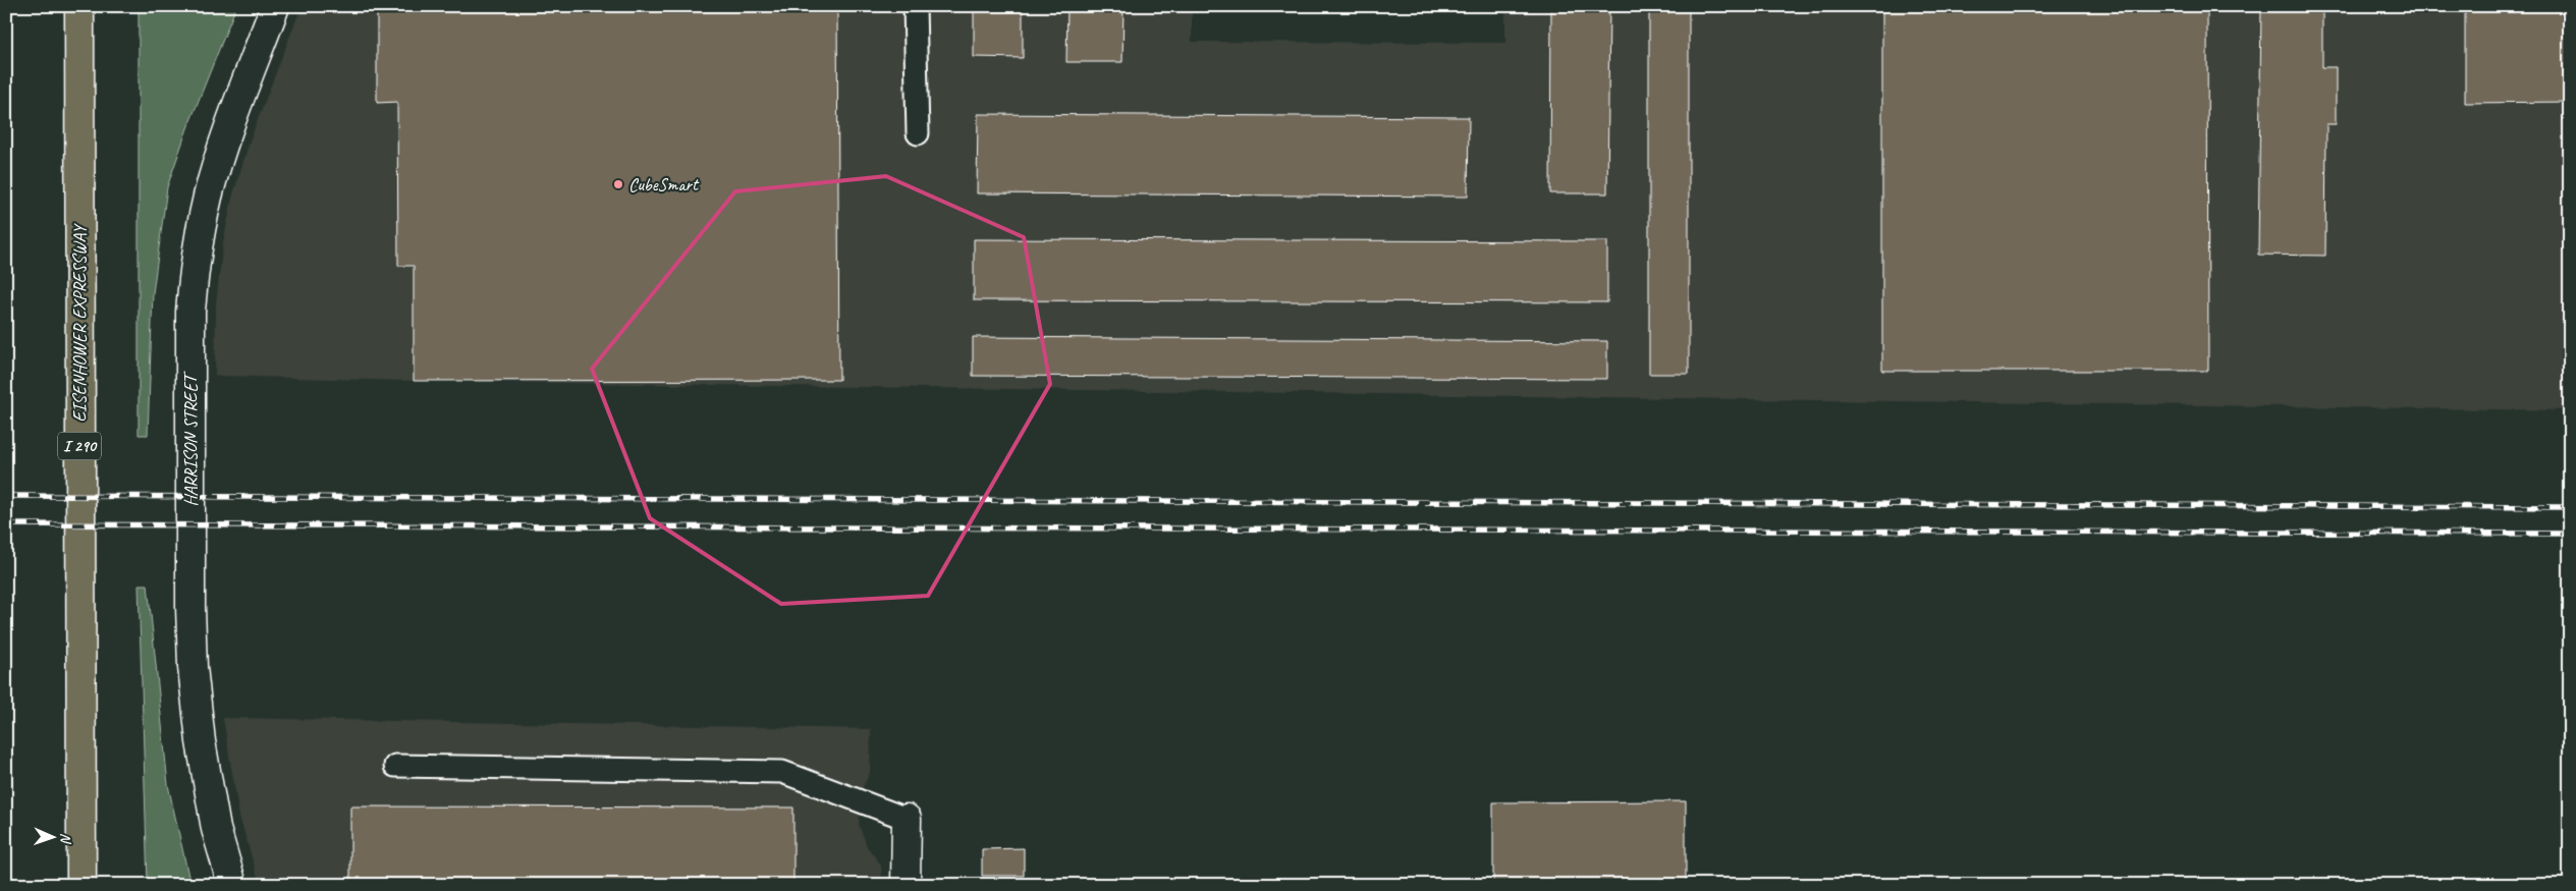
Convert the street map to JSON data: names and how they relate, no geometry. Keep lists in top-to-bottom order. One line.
{"streets":{"highway":["EISENHOWER EXPRESSWAY","I 290"],"street":["HARRISON STREET"]},"places":["CubeSmart"],"north":"right"}
